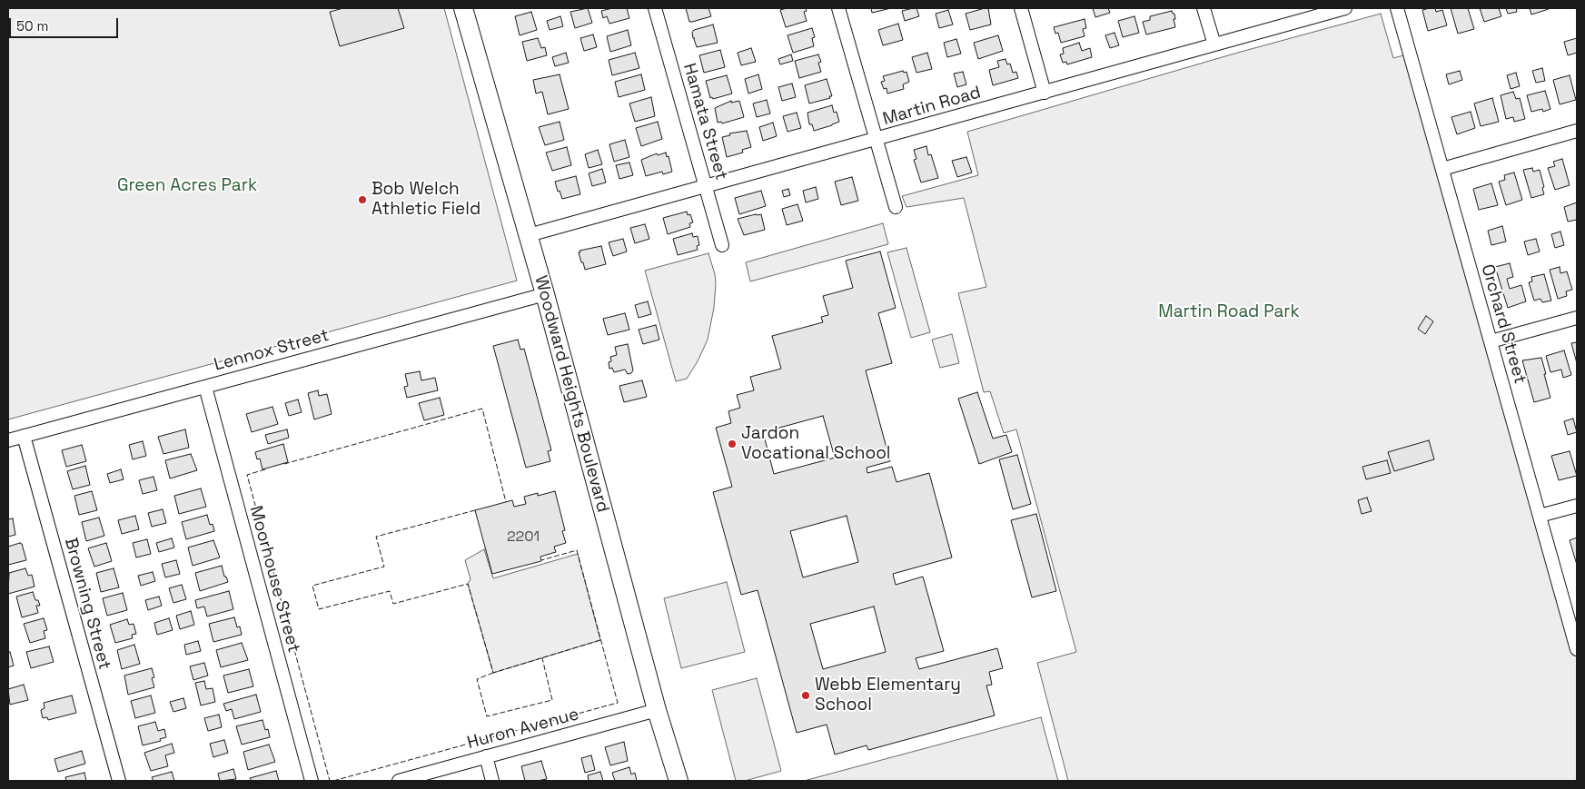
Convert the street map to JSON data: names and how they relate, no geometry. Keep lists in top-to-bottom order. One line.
{"streets":{"street":["Martin Road","Hamata Street","Orchard Street","Lennox Street","Woodward Heights Boulevard","Moorhouse Street","Browning Street","Huron Avenue"]},"crossings":[["Martin Road","Hamata Street"],["Martin Road","Woodward Heights Boulevard"],["Lennox Street","Woodward Heights Boulevard"],["Lennox Street","Moorhouse Street"],["Lennox Street","Browning Street"],["Woodward Heights Boulevard","Huron Avenue"]],"parks":["Green Acres Park","Martin Road Park"],"places":["Bob Welch Athletic Field","Jardon Vocational School","Webb Elementary School"],"house_numbers":["2201"],"scale_bar":"50 m"}
